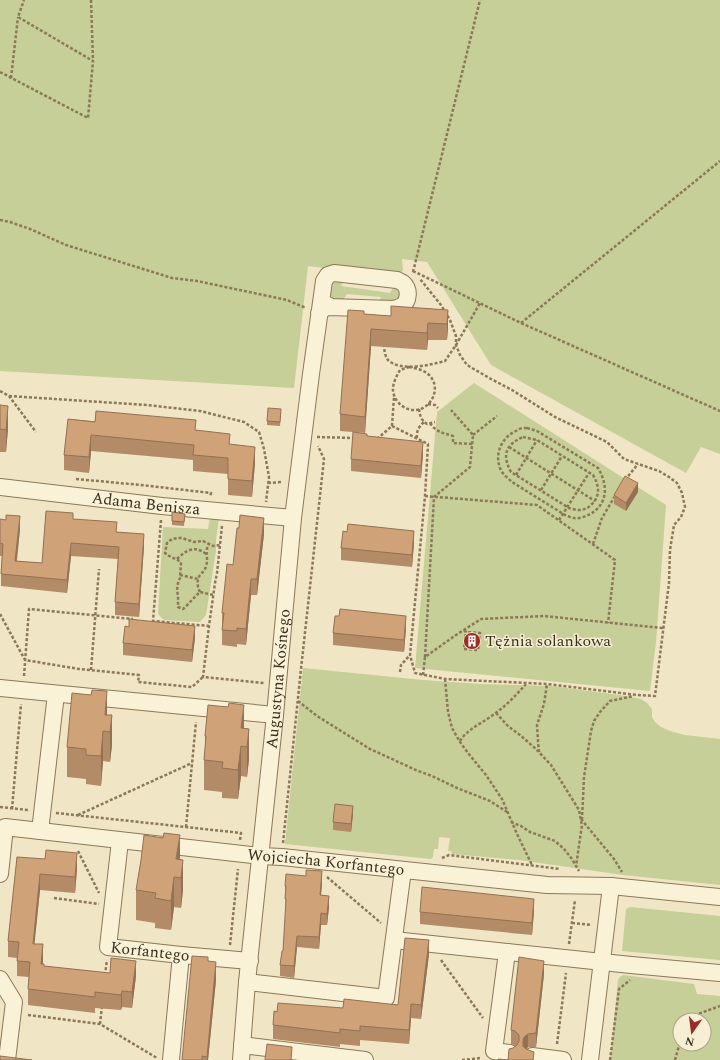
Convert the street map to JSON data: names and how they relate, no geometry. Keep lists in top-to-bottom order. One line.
{"streets":{"street":["Adama Benisza","Augustyna Kośnego","Wojciecha Korfantego","Korfantego"]},"crossings":[["Adama Benisza","Augustyna Kośnego"],["Augustyna Kośnego","Wojciecha Korfantego"],["Augustyna Kośnego","Korfantego"],["Wojciecha Korfantego","Korfantego"]],"places":{"building":["Tężnia solankowa"]},"north":"bottom"}
